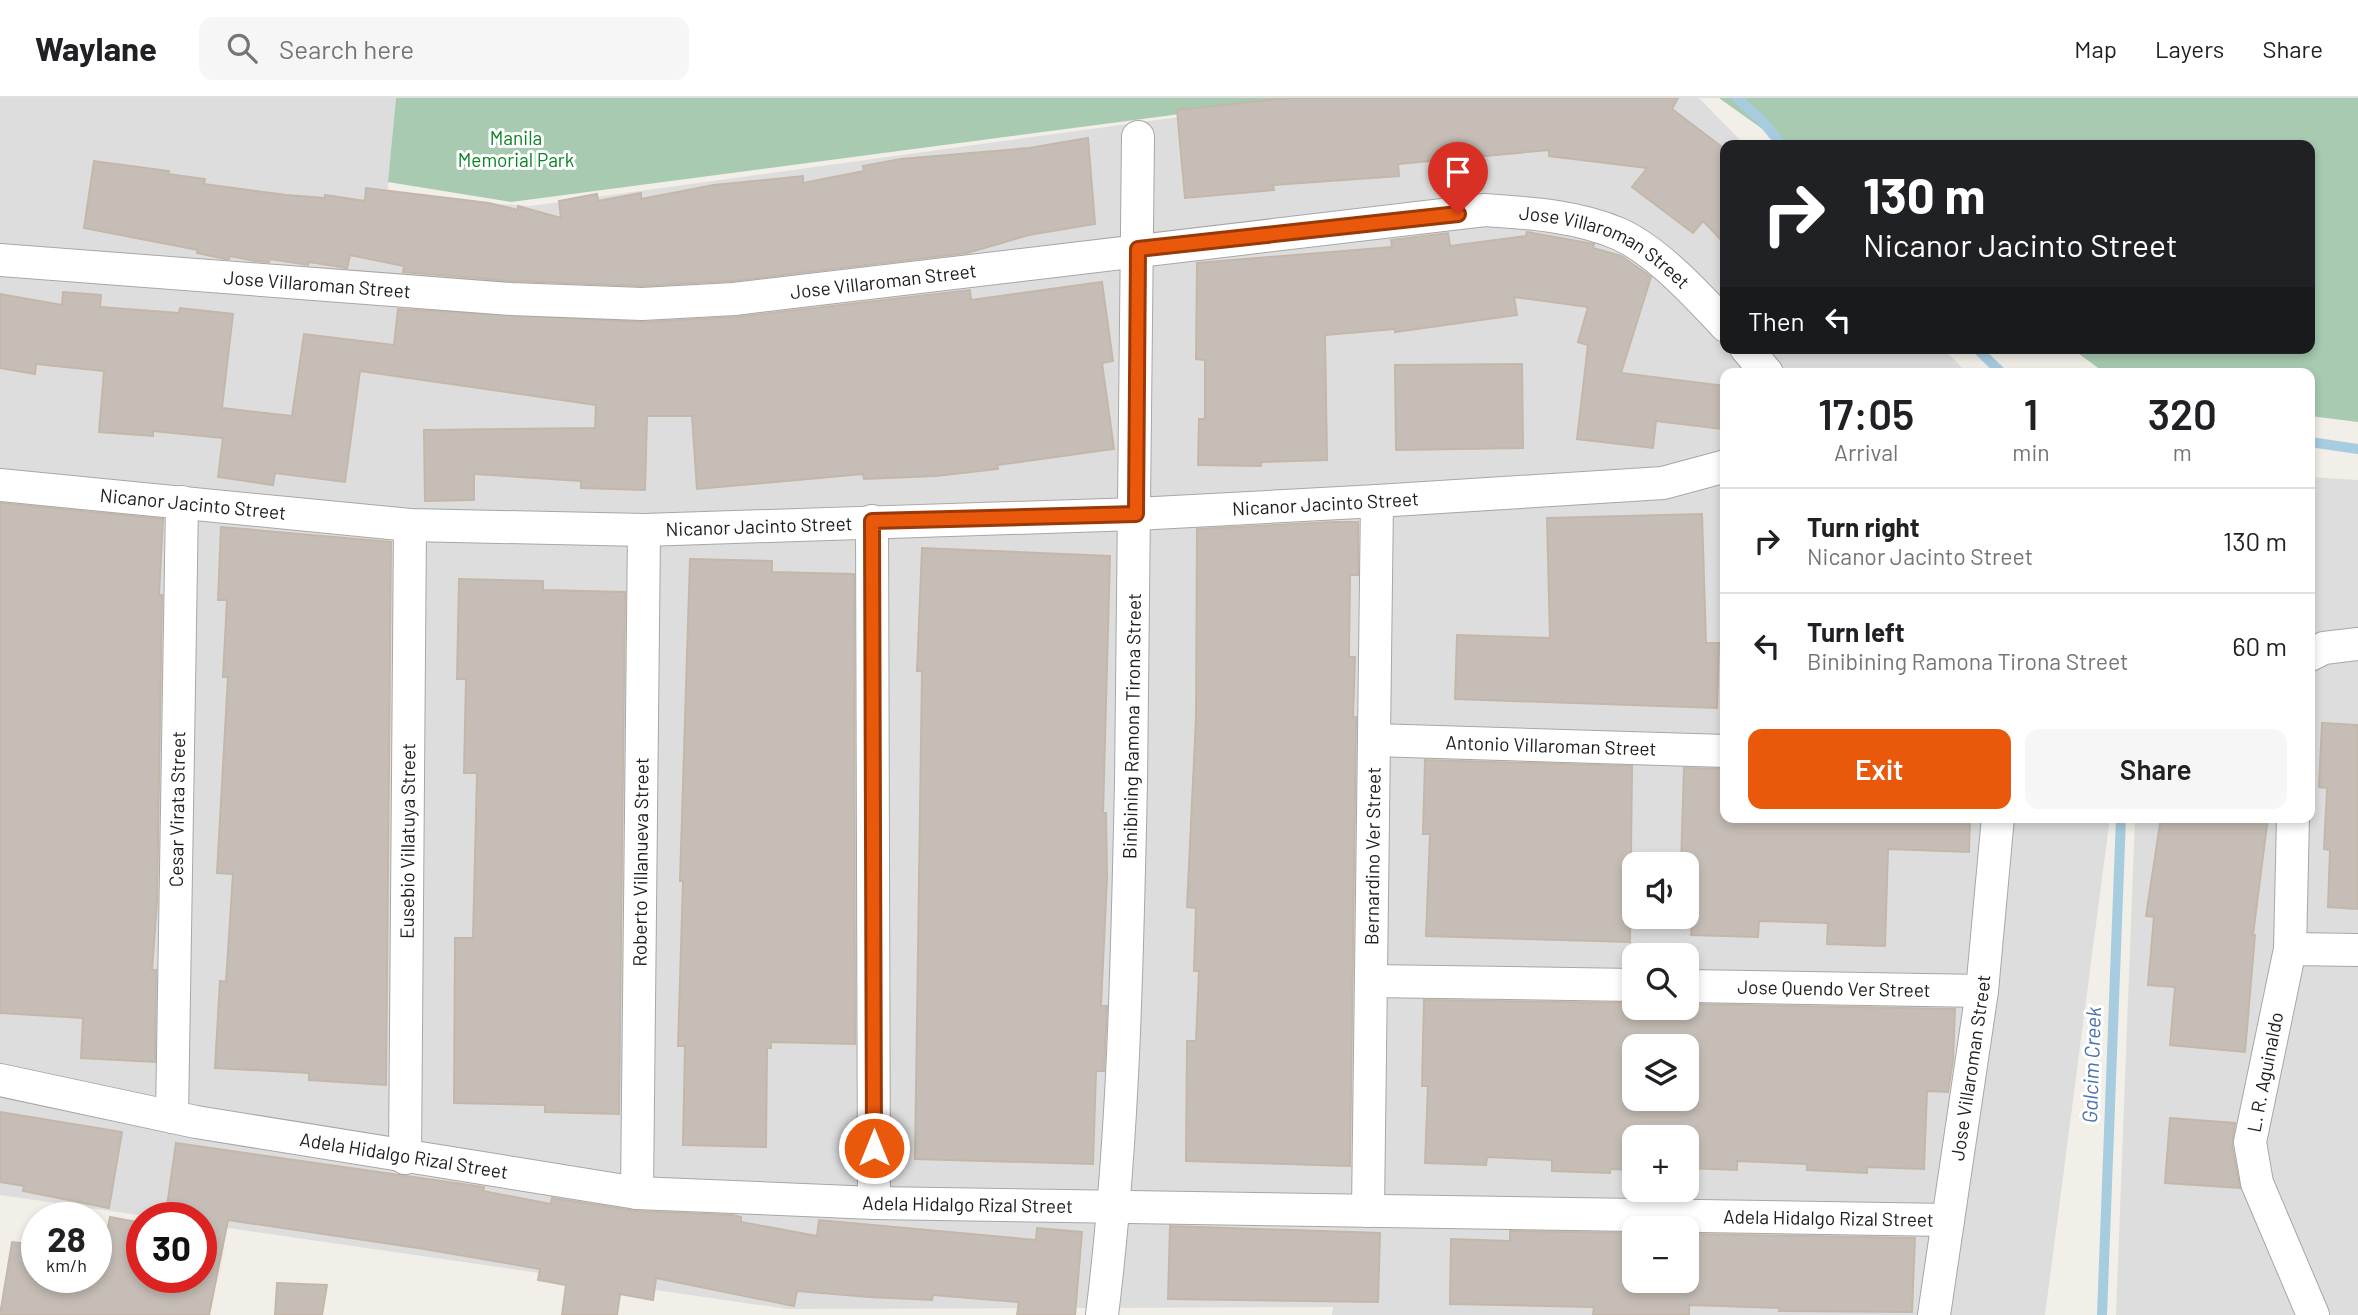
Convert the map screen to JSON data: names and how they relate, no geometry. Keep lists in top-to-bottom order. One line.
{"streets":{"street":["Jose Villaroman Street","Nicanor Jacinto Street","Binibining Ramona Tirona Street","Antonio Villaroman Street","Cesar Virata Street","Eusebio Villatuya Street","Bernardino Ver Street","Roberto Villanueva Street","Jose Quendo Ver Street","L. R. Aguinaldo","Adela Hidalgo Rizal Street"]},"crossings":[["Jose Villaroman Street","Binibining Ramona Tirona Street"],["Jose Villaroman Street","Jose Quendo Ver Street"],["Jose Villaroman Street","Adela Hidalgo Rizal Street"],["Nicanor Jacinto Street","Binibining Ramona Tirona Street"],["Nicanor Jacinto Street","Cesar Virata Street"],["Nicanor Jacinto Street","Eusebio Villatuya Street"],["Nicanor Jacinto Street","Bernardino Ver Street"],["Nicanor Jacinto Street","Roberto Villanueva Street"],["Binibining Ramona Tirona Street","Adela Hidalgo Rizal Street"],["Antonio Villaroman Street","Bernardino Ver Street"],["Cesar Virata Street","Adela Hidalgo Rizal Street"],["Eusebio Villatuya Street","Adela Hidalgo Rizal Street"],["Bernardino Ver Street","Adela Hidalgo Rizal Street"],["Roberto Villanueva Street","Adela Hidalgo Rizal Street"]],"water":["Galcim Creek"],"parks":["Manila Memorial Park"],"page":{"header":"Waylane","search":"Search here","nav":["Map","Layers","Share"],"turn":["130 m","Nicanor Jacinto Street"],"then":"Then","eta":["17:05","Arrival","1","min","320","m"],"list":[{"name":"Turn right","note":"Nicanor Jacinto Street","value":"130 m"},{"name":"Turn left","note":"Binibining Ramona Tirona Street","value":"60 m"}],"buttons":["Exit","Share"],"map_buttons":["+","−"],"speed":"28 km/h","limit":"30"}}
